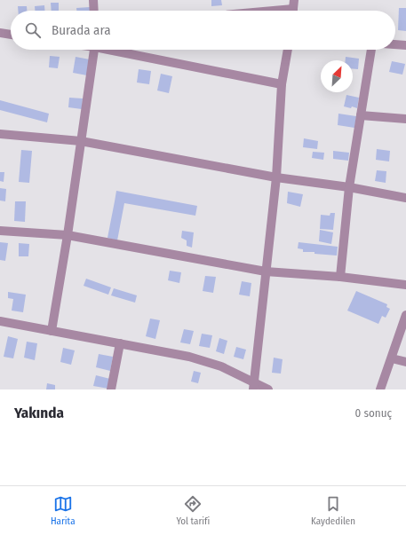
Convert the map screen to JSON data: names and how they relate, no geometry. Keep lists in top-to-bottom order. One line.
{"north":"top right","page":{"search":"Burada ara","heading":["Yakında","0 sonuç"],"nav":["Harita","Yol tarifi","Kaydedilen"]}}
